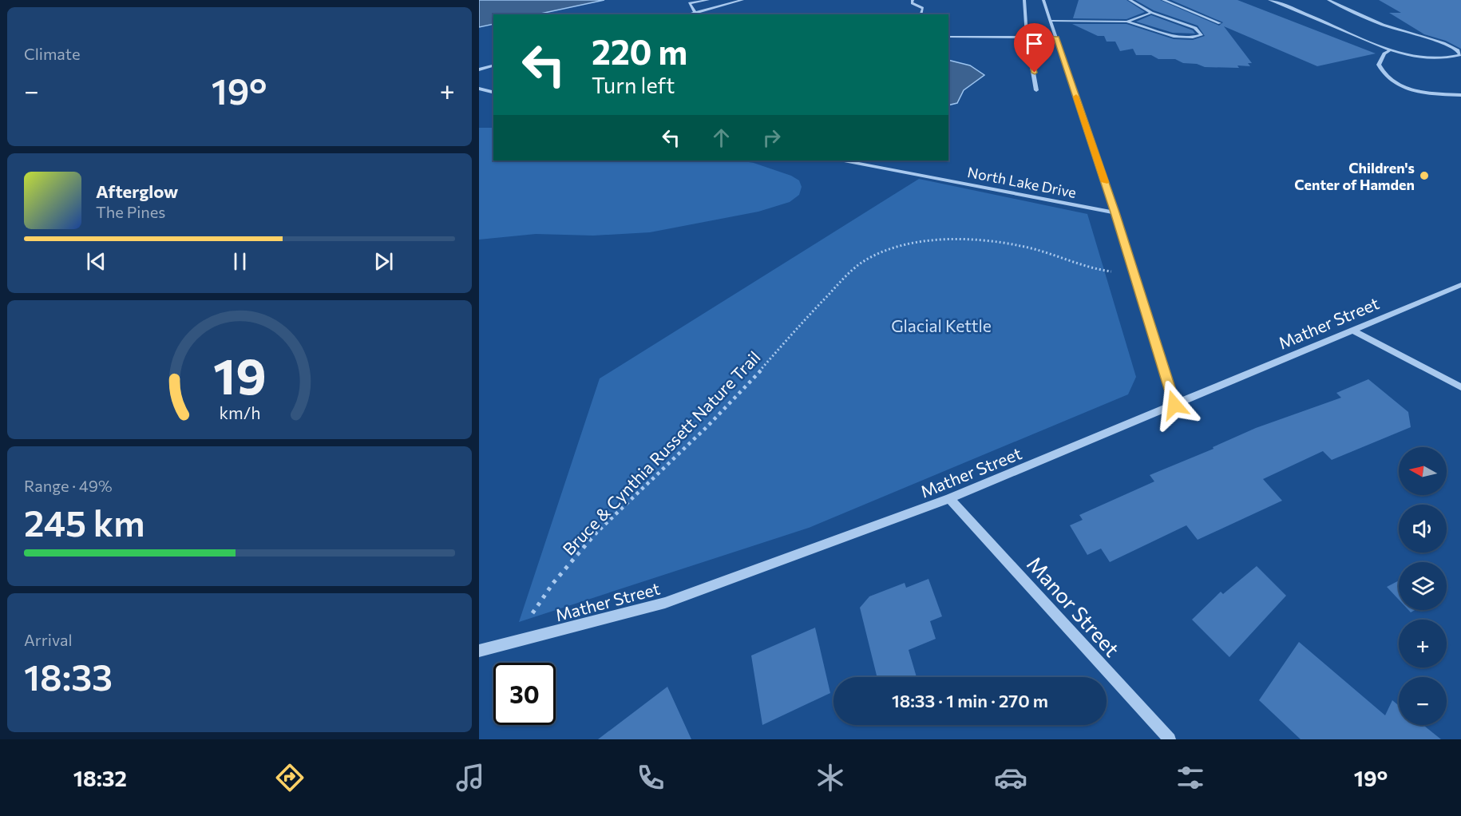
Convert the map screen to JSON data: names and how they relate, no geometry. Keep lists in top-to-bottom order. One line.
{"streets":{"street":["North Lake Drive","Mather Street","Manor Street"],"path":["Bruce & Cynthia Russett Nature Trail"]},"crossings":[["Mather Street","Bruce & Cynthia Russett Nature Trail"],["Mather Street","Manor Street"]],"parks":["Glacial Kettle"],"places":["Children's Center of Hamden"],"north":"left","page":{"tile":["Climate",["Range · 49%","245 km"],["Arrival","18:33"]],"turn":["220 m","Turn left"],"heat":["−","19°","+"],"song":["Afterglow","The Pines"],"map_buttons":["+","−"],"limit":"30","trip":"18:33 · 1 min · 270 m","tabs":["18:32","19°"],"gauge":["19","km/h"]}}
